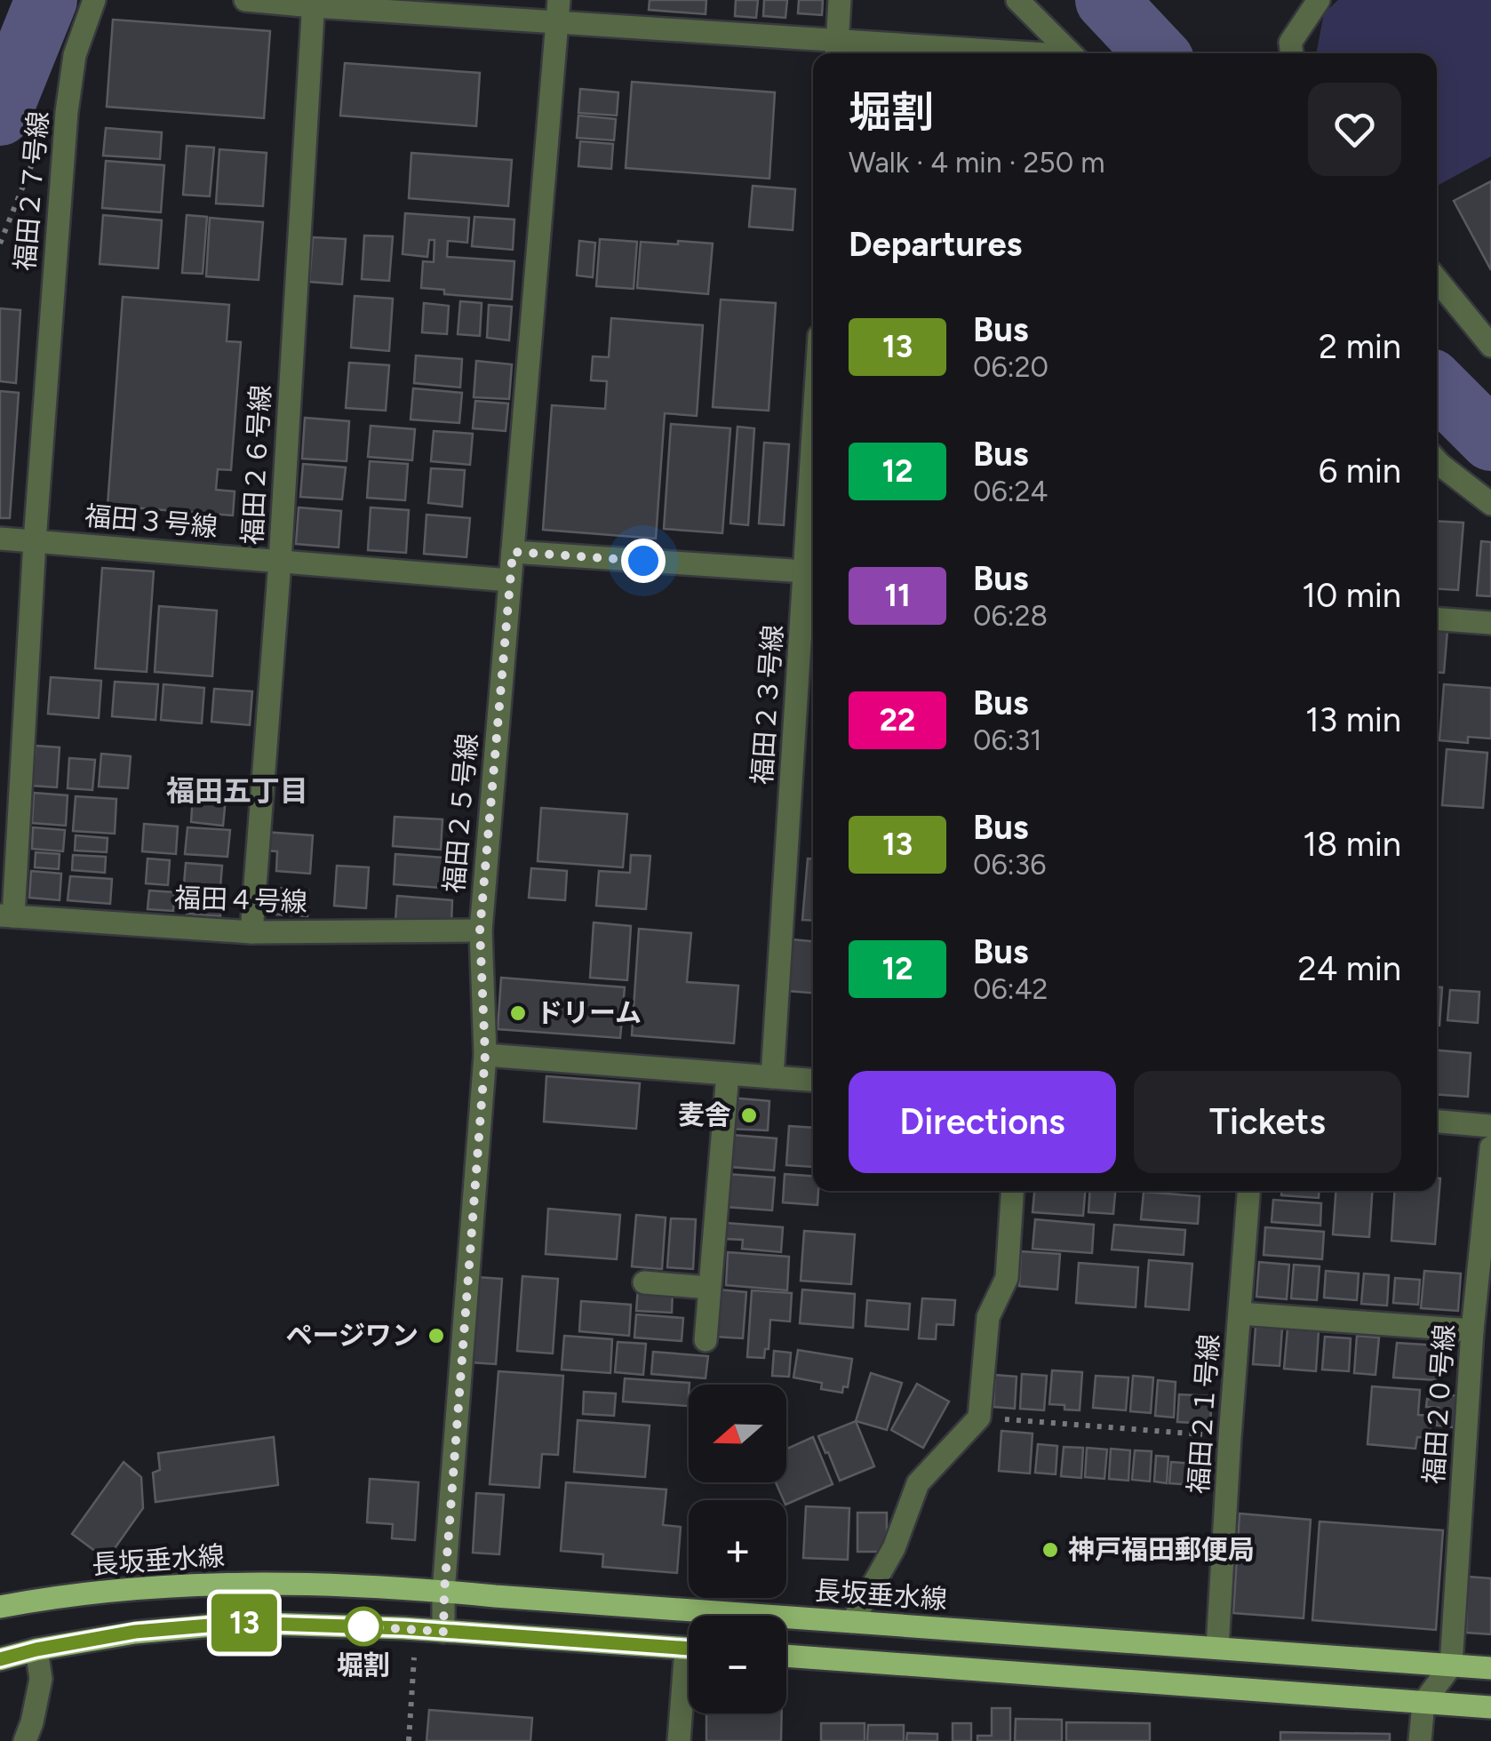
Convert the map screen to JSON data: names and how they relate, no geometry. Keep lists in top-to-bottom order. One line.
{"streets":{"main road":["長坂垂水線"],"street":["福田２７号線","福田２６号線","福田３号線","福田２３号線","福田２５号線","福田４号線","福田２０号線","福田２１号線"]},"crossings":[["福田２７号線","福田３号線"],["福田２７号線","福田４号線"],["福田２６号線","福田３号線"],["福田２６号線","福田４号線"],["福田３号線","福田２５号線"],["福田２５号線","福田４号線"],["福田２５号線","長坂垂水線"],["福田２０号線","長坂垂水線"],["福田２１号線","長坂垂水線"]],"districts":["福田五丁目"],"places":["ドリーム","麦舎","ページワン","神戸福田郵便局","堀割"],"lines":["bus line 13"],"north":"left","page":{"on_map":"13","heading":[["堀割","Walk · 4 min · 250 m"],"Departures"],"list":[{"mark":"13","name":"Bus","note":"06:20","value":"2 min"},{"mark":"12","name":"Bus","note":"06:24","value":"6 min"},{"mark":"11","name":"Bus","note":"06:28","value":"10 min"},{"mark":"22","name":"Bus","note":"06:31","value":"13 min"},{"mark":"13","name":"Bus","note":"06:36","value":"18 min"},{"mark":"12","name":"Bus","note":"06:42","value":"24 min"}],"buttons":["Directions","Tickets"],"map_buttons":["+","−"]}}
